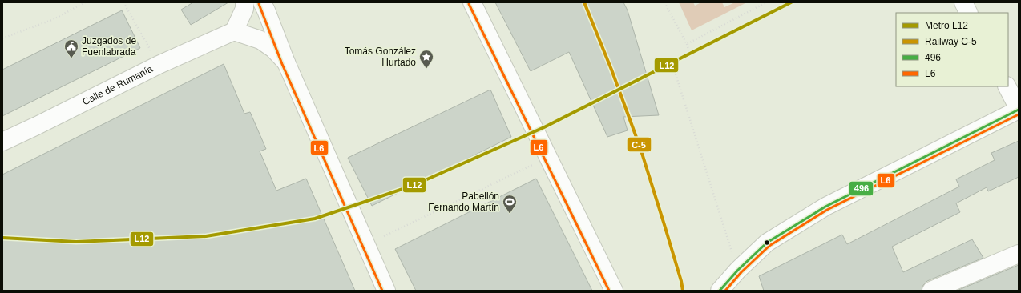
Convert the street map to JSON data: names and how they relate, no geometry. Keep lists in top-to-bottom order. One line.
{"streets":{"street":["Calle de Rumanía"]},"places":{"public building":["Juzgados de Fuenlabrada"],"place":["Tomás González Hurtado"],"sports":["Pabellón Fernando Martín"]},"lines":["metro line L12","rail line C-5","transit line L6","transit line 496"],"legend":["Metro L12","Railway C-5","496","L6"]}
